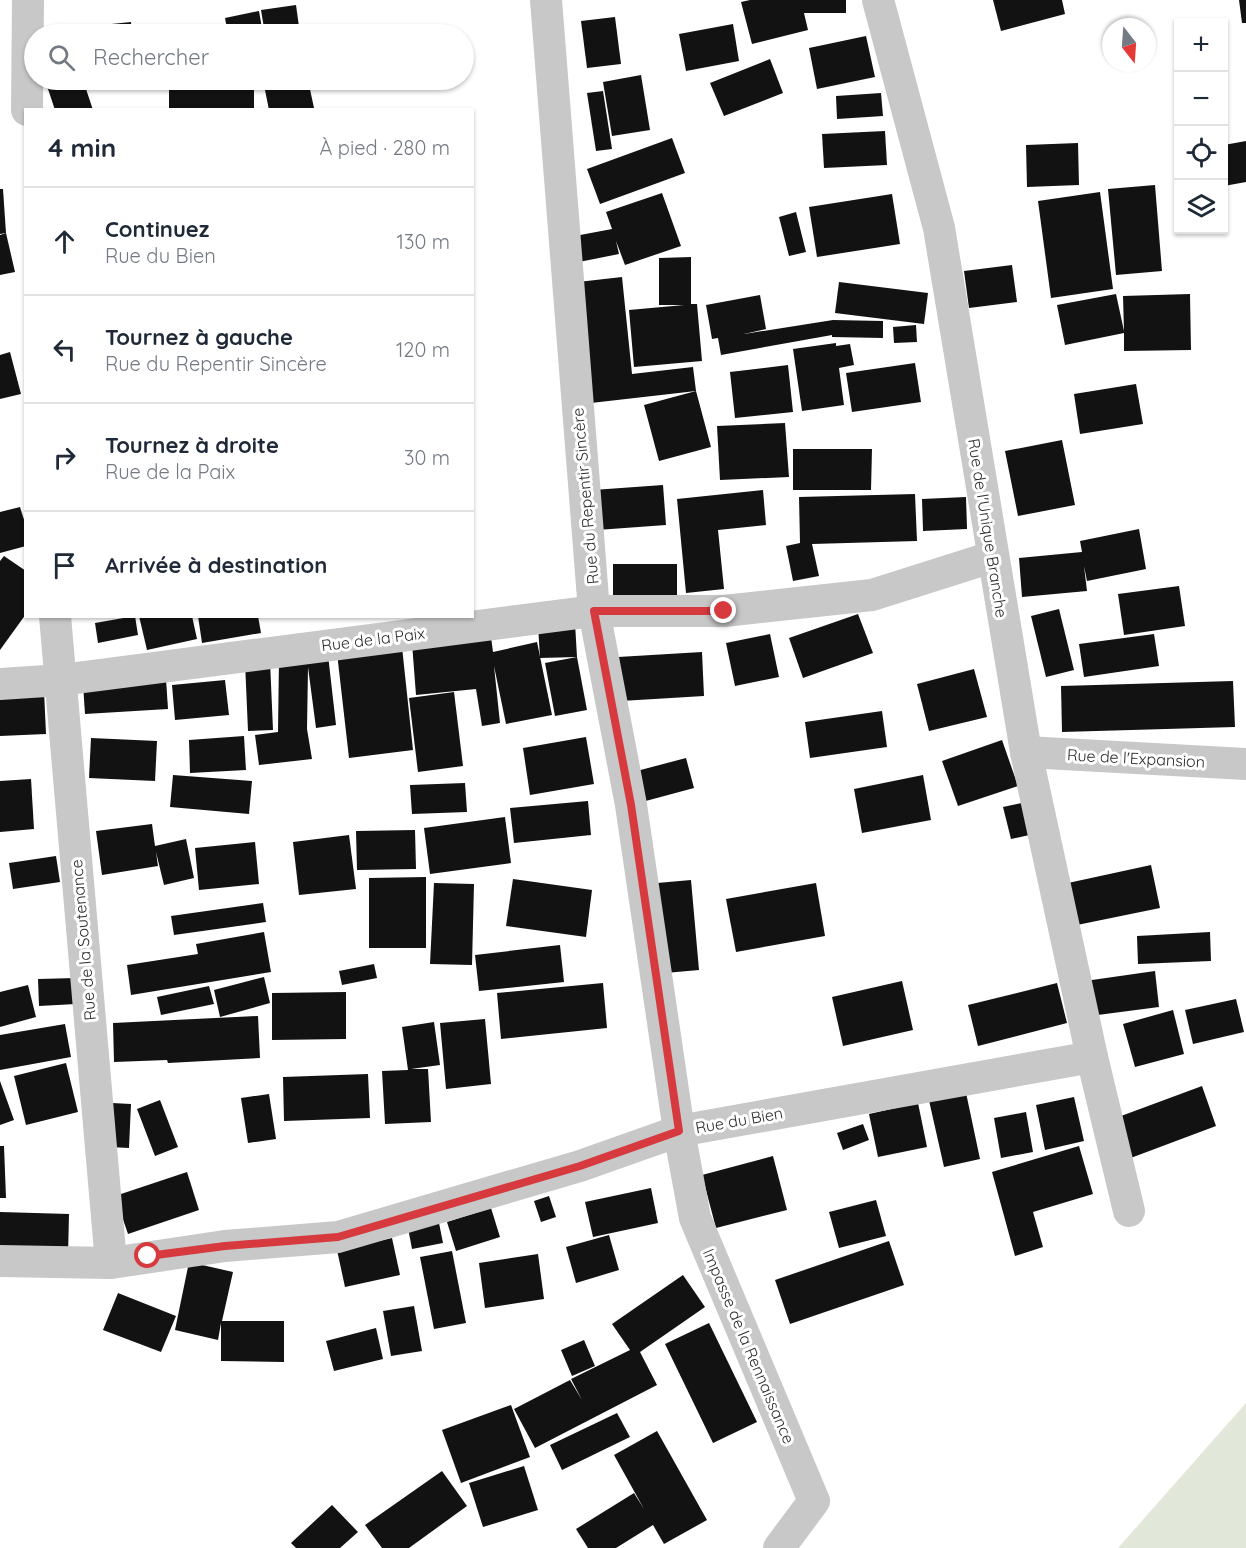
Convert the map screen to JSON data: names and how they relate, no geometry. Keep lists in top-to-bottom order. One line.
{"streets":{"street":["Rue du Repentir Sincère","Rue de l'Unique Branche","Rue de la Paix","Rue de l'Expansion","Rue de la Soutenance","Rue du Bien","Impasse de la Rennaissance"]},"crossings":[["Rue du Repentir Sincère","Rue de la Paix"],["Rue du Repentir Sincère","Rue du Bien"],["Rue du Repentir Sincère","Impasse de la Rennaissance"],["Rue de l'Unique Branche","Rue de la Paix"],["Rue de l'Unique Branche","Rue de l'Expansion"],["Rue de l'Unique Branche","Rue du Bien"],["Rue de la Paix","Rue de la Soutenance"],["Rue de la Soutenance","Rue du Bien"],["Rue du Bien","Impasse de la Rennaissance"]],"north":"bottom","page":{"map_buttons":["+","−"],"search":"Rechercher","heading":["4 min","À pied · 280 m"],"list":[["Continuez","Rue du Bien","130 m"],["Tournez à gauche","Rue du Repentir Sincère","120 m"],["Tournez à droite","Rue de la Paix","30 m"],"Arrivée à destination"]}}
